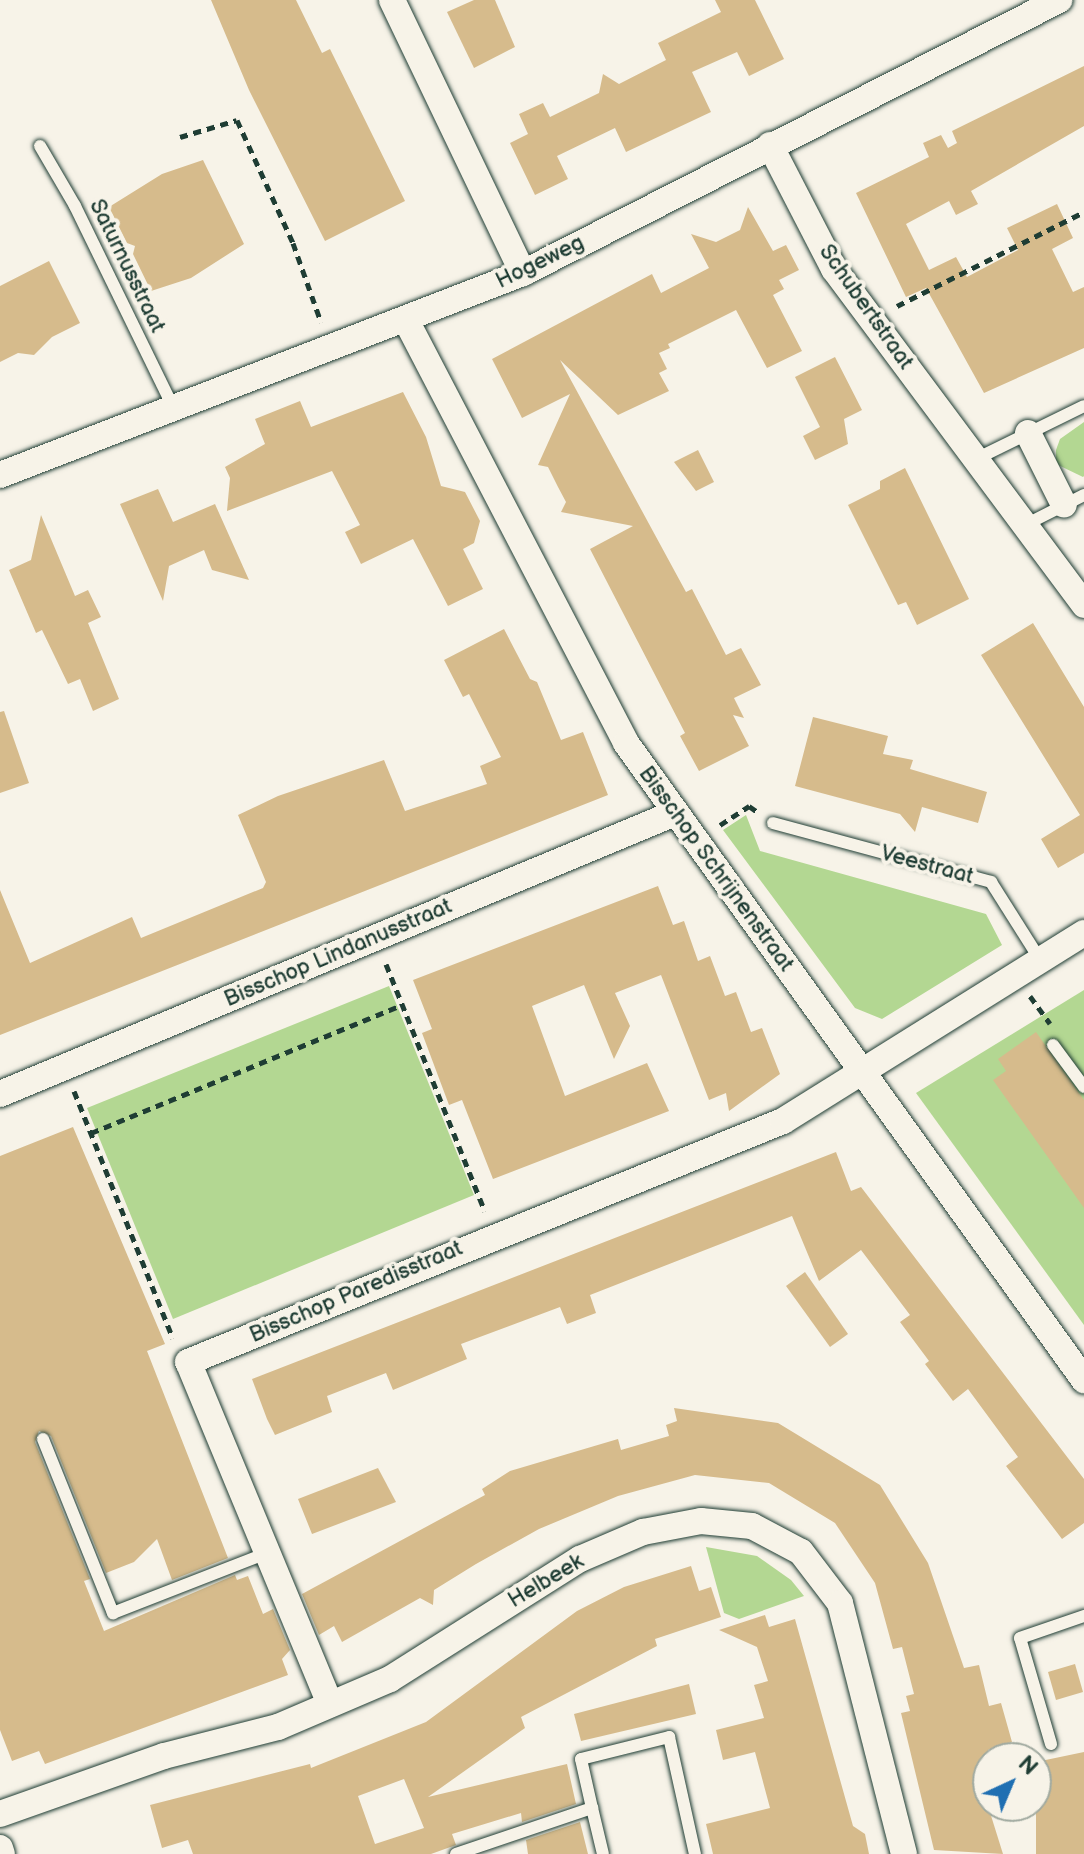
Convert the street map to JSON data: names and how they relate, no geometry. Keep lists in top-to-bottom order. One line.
{"streets":{"street":["Hogeweg","Schubertstraat","Bisschop Schrijnenstraat","Bisschop Lindanusstraat","Bisschop Paredisstraat","Helbeek"],"lane":["Saturnusstraat","Veestraat"]},"crossings":[["Hogeweg","Saturnusstraat"],["Hogeweg","Schubertstraat"],["Hogeweg","Bisschop Schrijnenstraat"],["Bisschop Schrijnenstraat","Bisschop Lindanusstraat"],["Bisschop Schrijnenstraat","Bisschop Paredisstraat"]],"north":"top right"}
